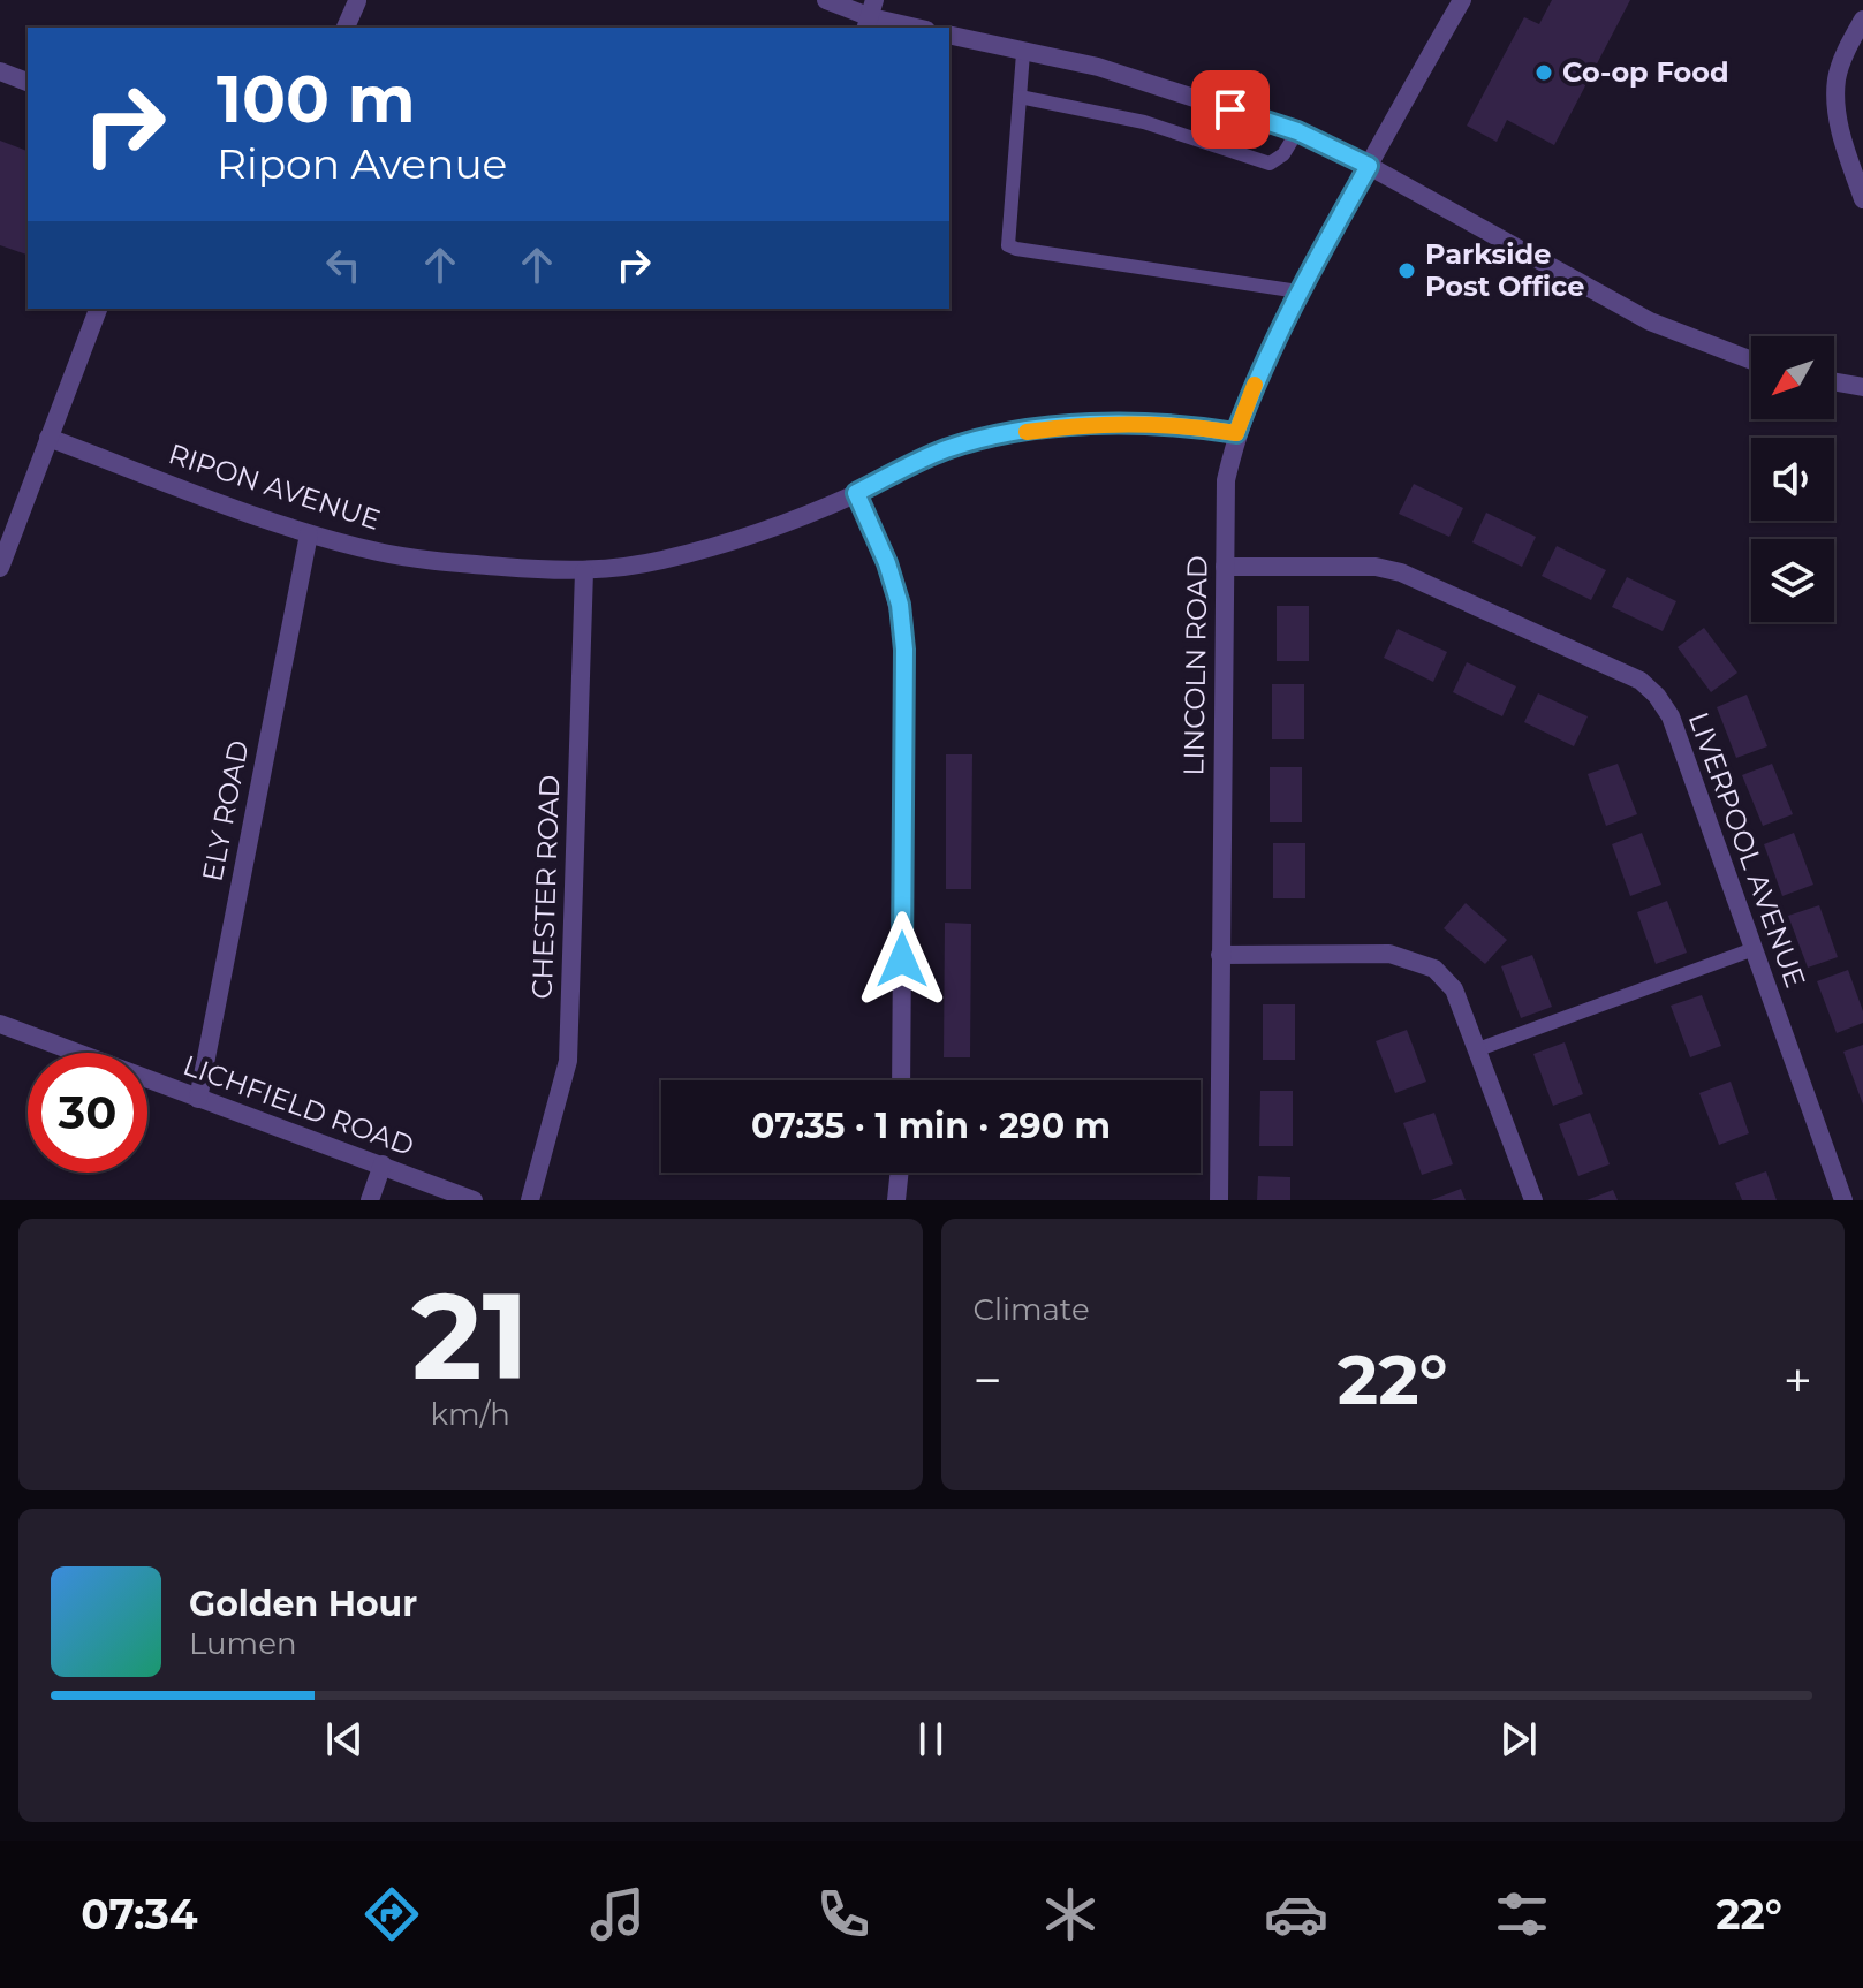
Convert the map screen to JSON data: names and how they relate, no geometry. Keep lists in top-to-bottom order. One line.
{"streets":{"street":["RIPON AVENUE","LINCOLN ROAD","ELY ROAD","LIVERPOOL AVENUE","CHESTER ROAD","LICHFIELD ROAD"]},"crossings":[["RIPON AVENUE","LINCOLN ROAD"],["RIPON AVENUE","ELY ROAD"],["RIPON AVENUE","CHESTER ROAD"],["LINCOLN ROAD","LIVERPOOL AVENUE"],["ELY ROAD","LICHFIELD ROAD"]],"places":["Co-op Food","Parkside Post Office"],"north":"bottom left","page":{"turn":["100 m","Ripon Avenue"],"limit":"30","trip":"07:35 · 1 min · 290 m","tile":[["21","km/h"],"Climate"],"heat":["−","22°","+"],"song":["Golden Hour","Lumen"],"tabs":["07:34","22°"]}}
